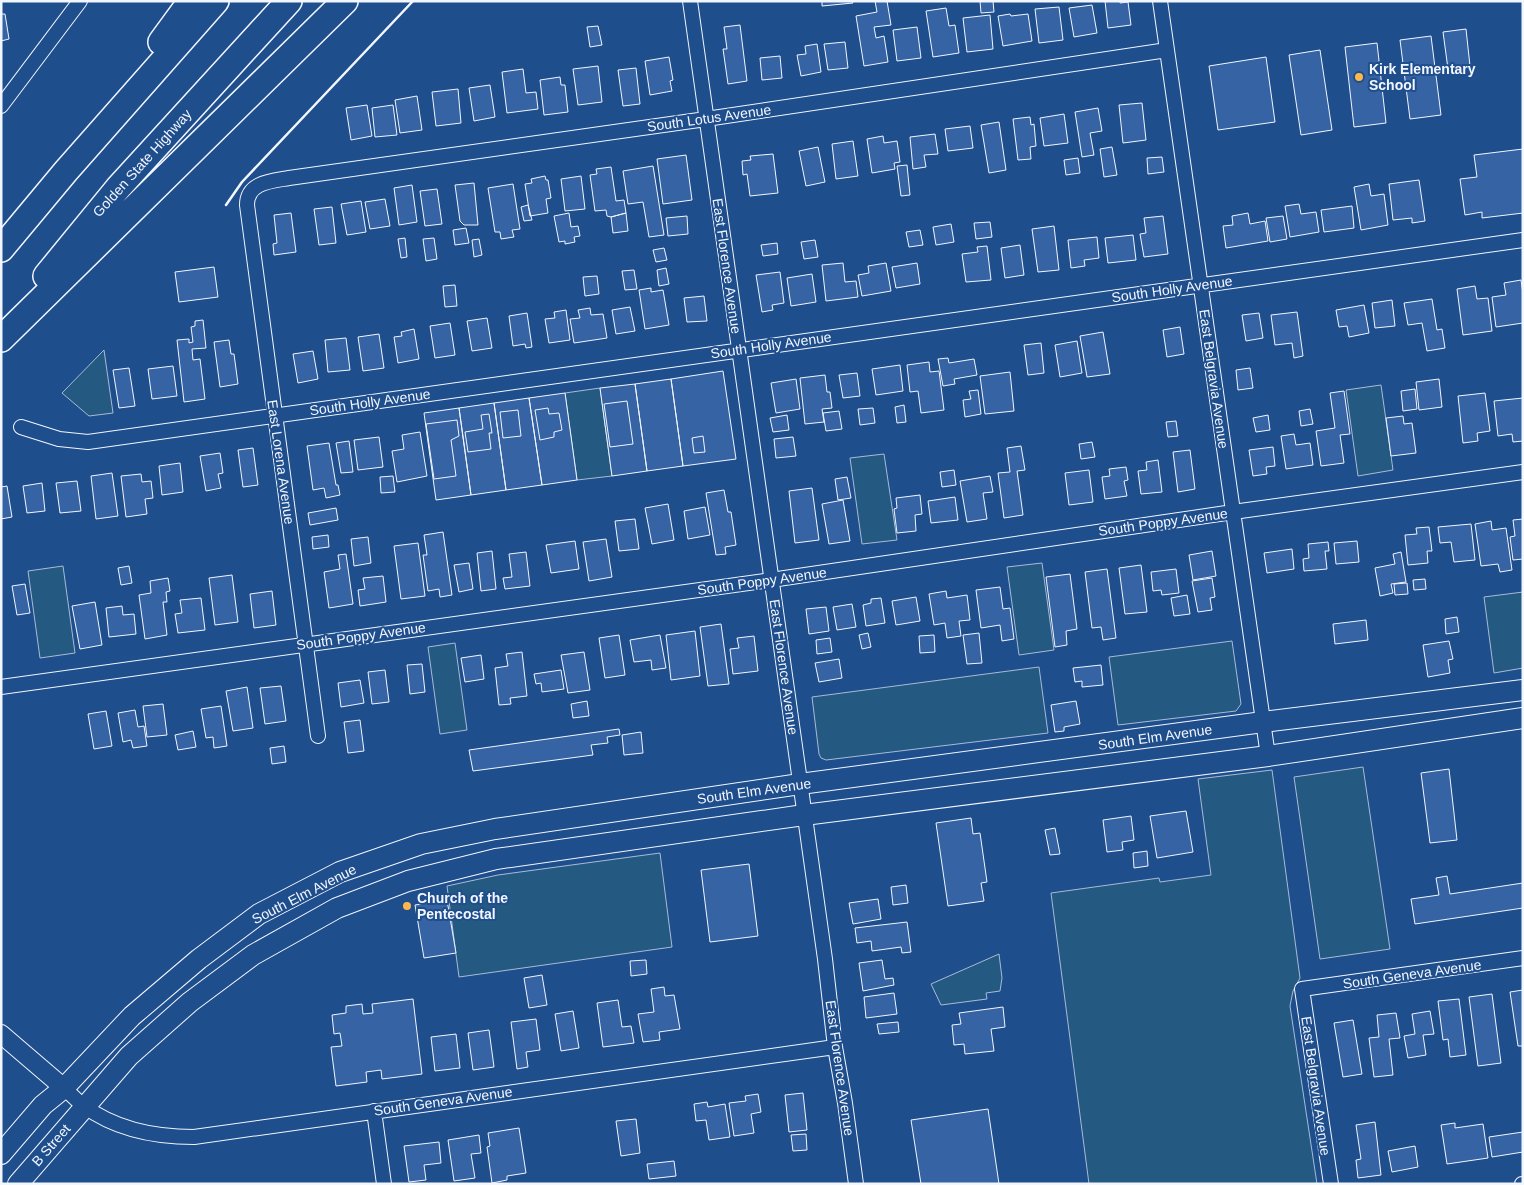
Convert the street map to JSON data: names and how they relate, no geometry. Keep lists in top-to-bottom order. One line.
{"streets":{"highway":["Golden State Highway"],"main road":["South Elm Avenue","B Street"],"street":["South Lotus Avenue","East Florence Avenue","South Holly Avenue","East Belgravia Avenue","East Lorena Avenue","South Poppy Avenue","South Geneva Avenue"]},"crossings":[["South Lotus Avenue","East Florence Avenue"],["South Lotus Avenue","East Belgravia Avenue"],["South Lotus Avenue","East Lorena Avenue"],["East Florence Avenue","South Holly Avenue"],["East Florence Avenue","South Poppy Avenue"],["East Florence Avenue","South Elm Avenue"],["East Florence Avenue","South Geneva Avenue"],["South Holly Avenue","East Belgravia Avenue"],["South Holly Avenue","East Lorena Avenue"],["East Belgravia Avenue","South Poppy Avenue"],["East Belgravia Avenue","South Elm Avenue"],["East Belgravia Avenue","South Geneva Avenue"],["East Lorena Avenue","South Poppy Avenue"],["South Elm Avenue","South Geneva Avenue"],["South Elm Avenue","B Street"],["South Geneva Avenue","B Street"]],"places":["Kirk Elementary School","Church of the Pentecostal"]}
